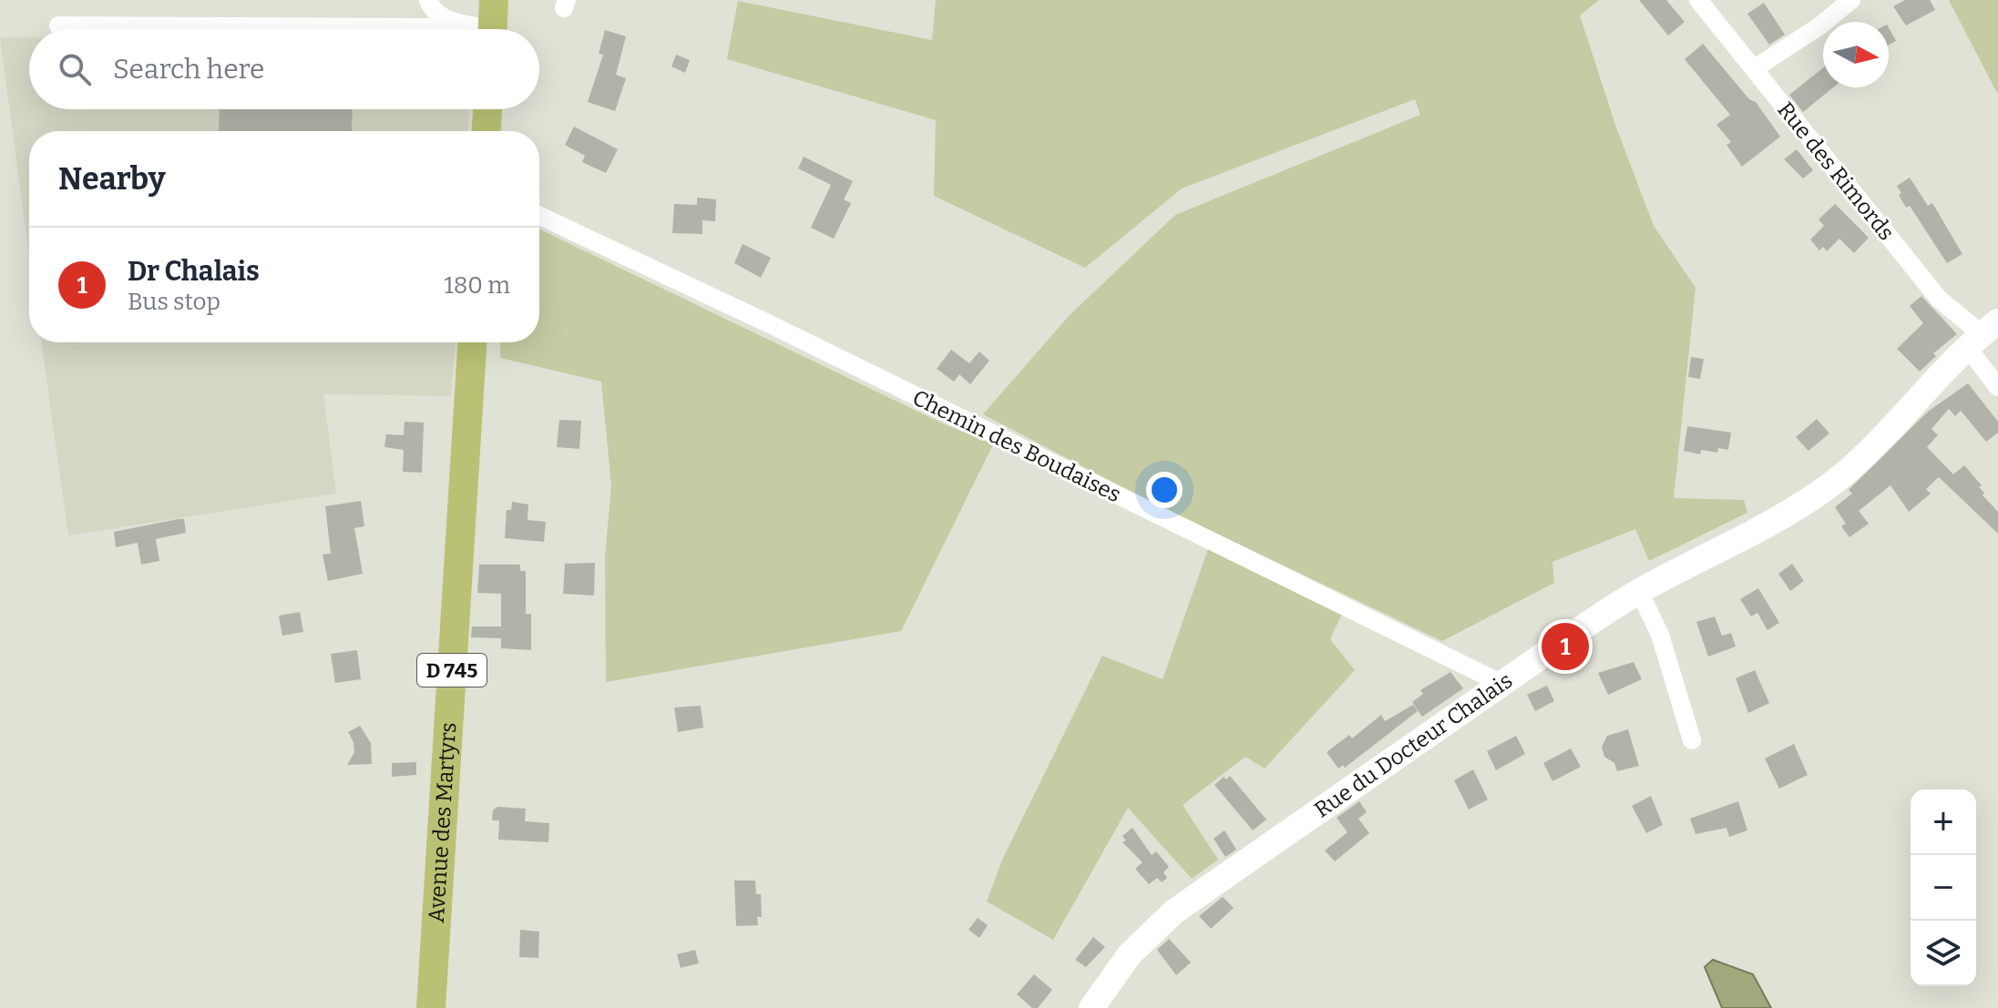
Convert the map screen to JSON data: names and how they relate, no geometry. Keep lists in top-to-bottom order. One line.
{"streets":{"main road":["D 745","Rue du Docteur Chalais","Avenue des Martyrs"],"street":["Rue des Rimords","Chemin des Boudaises"]},"crossings":[["Rue des Rimords","Rue du Docteur Chalais"],["Chemin des Boudaises","Rue du Docteur Chalais"]],"north":"right","page":{"search":"Search here","heading":"Nearby","list":[{"mark":"1","name":"Dr Chalais","note":"Bus stop","value":"180 m"}],"pins":"1","map_buttons":["+","−"]}}
